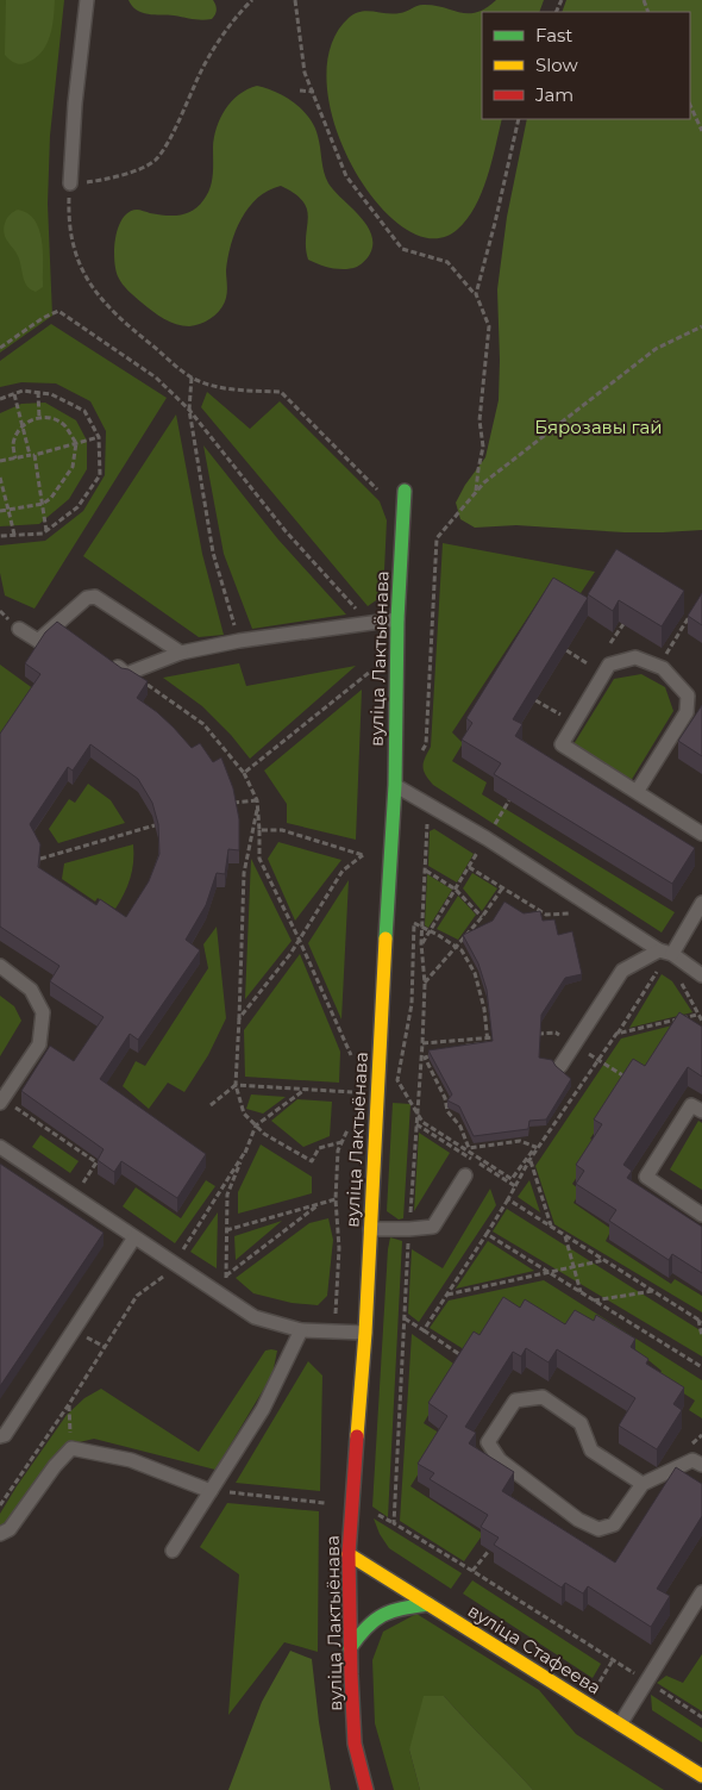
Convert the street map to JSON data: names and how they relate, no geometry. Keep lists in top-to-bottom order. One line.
{"streets":{"street":["вуліца Лактыёнава","вуліца Стафеева"]},"crossings":[["вуліца Лактыёнава","вуліца Стафеева"]],"parks":["Бярозавы гай"],"legend":["Fast","Slow","Jam"]}
